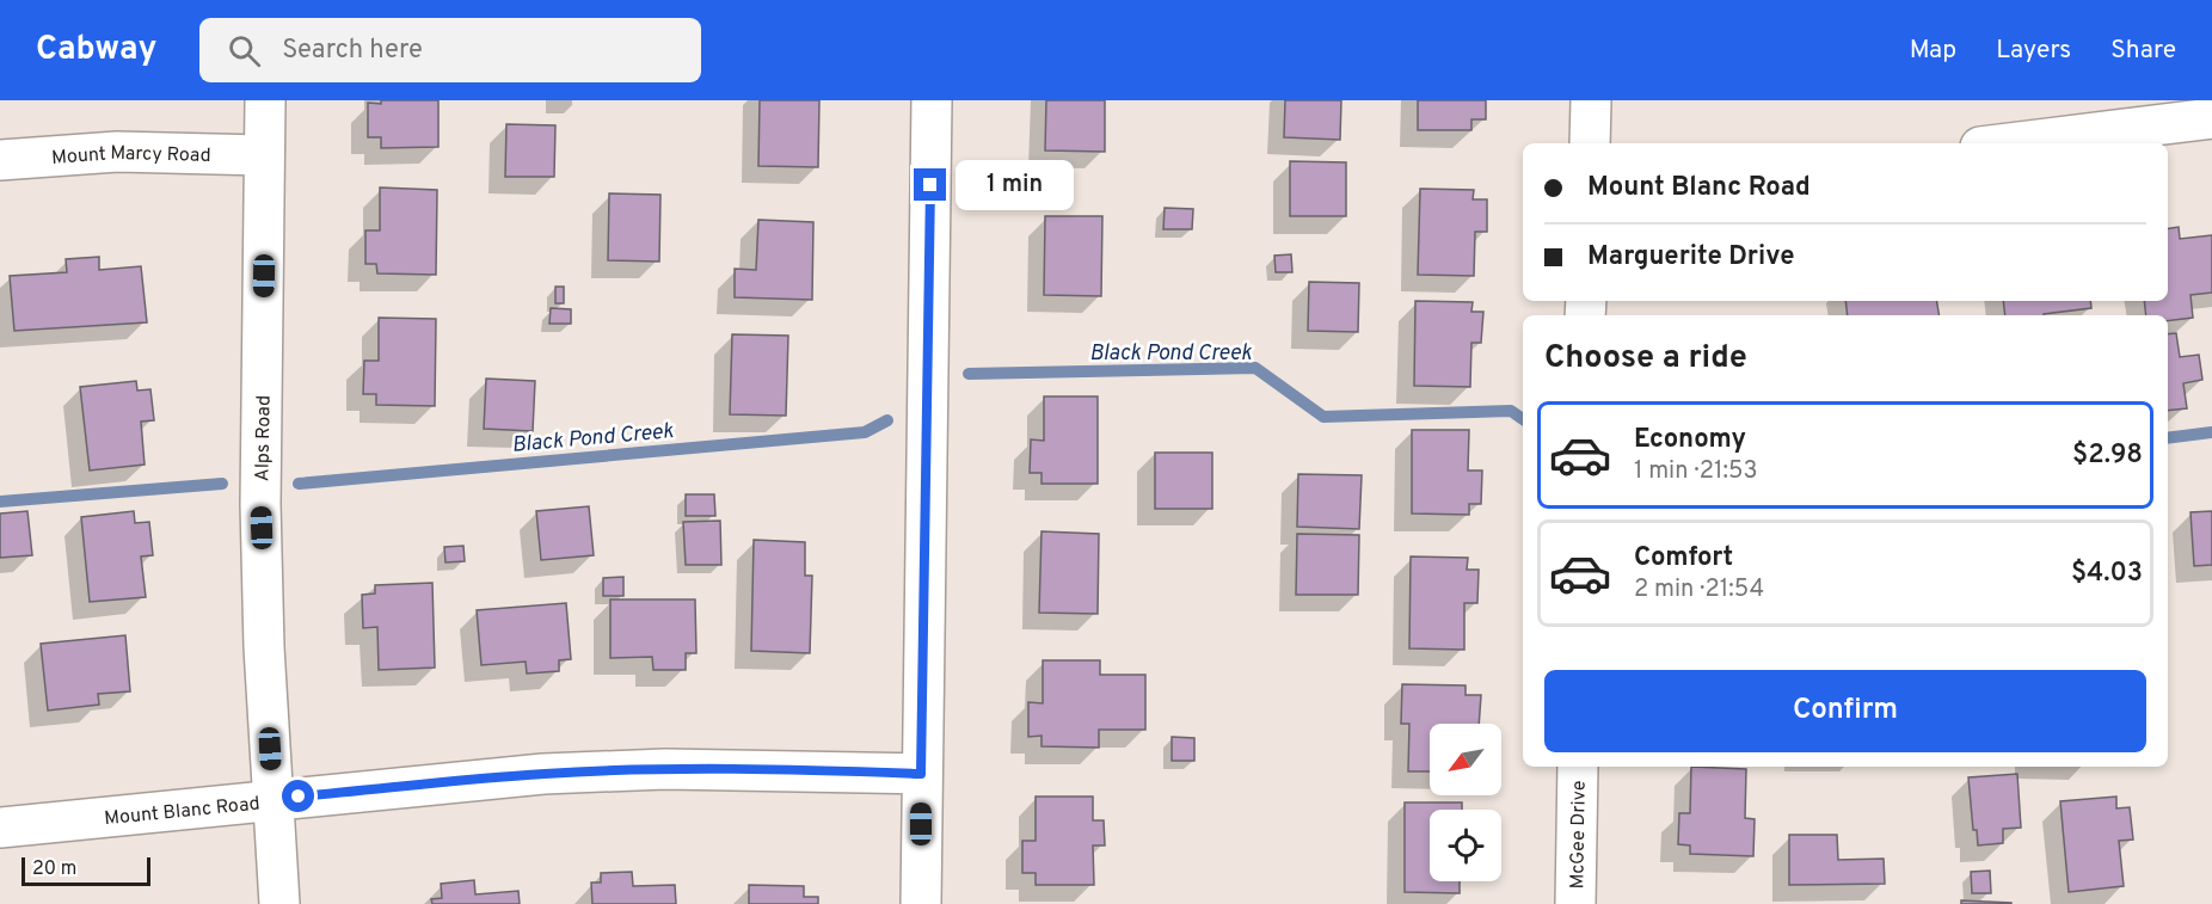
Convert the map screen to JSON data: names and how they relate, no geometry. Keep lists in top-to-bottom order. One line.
{"streets":{"street":["Mount Marcy Road","Alps Road","Mount Blanc Road","McGee Drive"]},"crossings":[["Mount Marcy Road","Alps Road"],["Alps Road","Mount Blanc Road"]],"water":["Black Pond Creek"],"scale_bar":"20 m","north":"bottom left","page":{"header":"Cabway","search":"Search here","nav":["Map","Layers","Share"],"banner":["Mount Blanc Road","Marguerite Drive"],"bubble":"1 min","heading":"Choose a ride","list":[{"name":"Economy","note":"1 min · 21:53","value":"$2.98"},{"name":"Comfort","note":"2 min · 21:54","value":"$4.03"}],"buttons":"Confirm","scale":"20 m"}}
